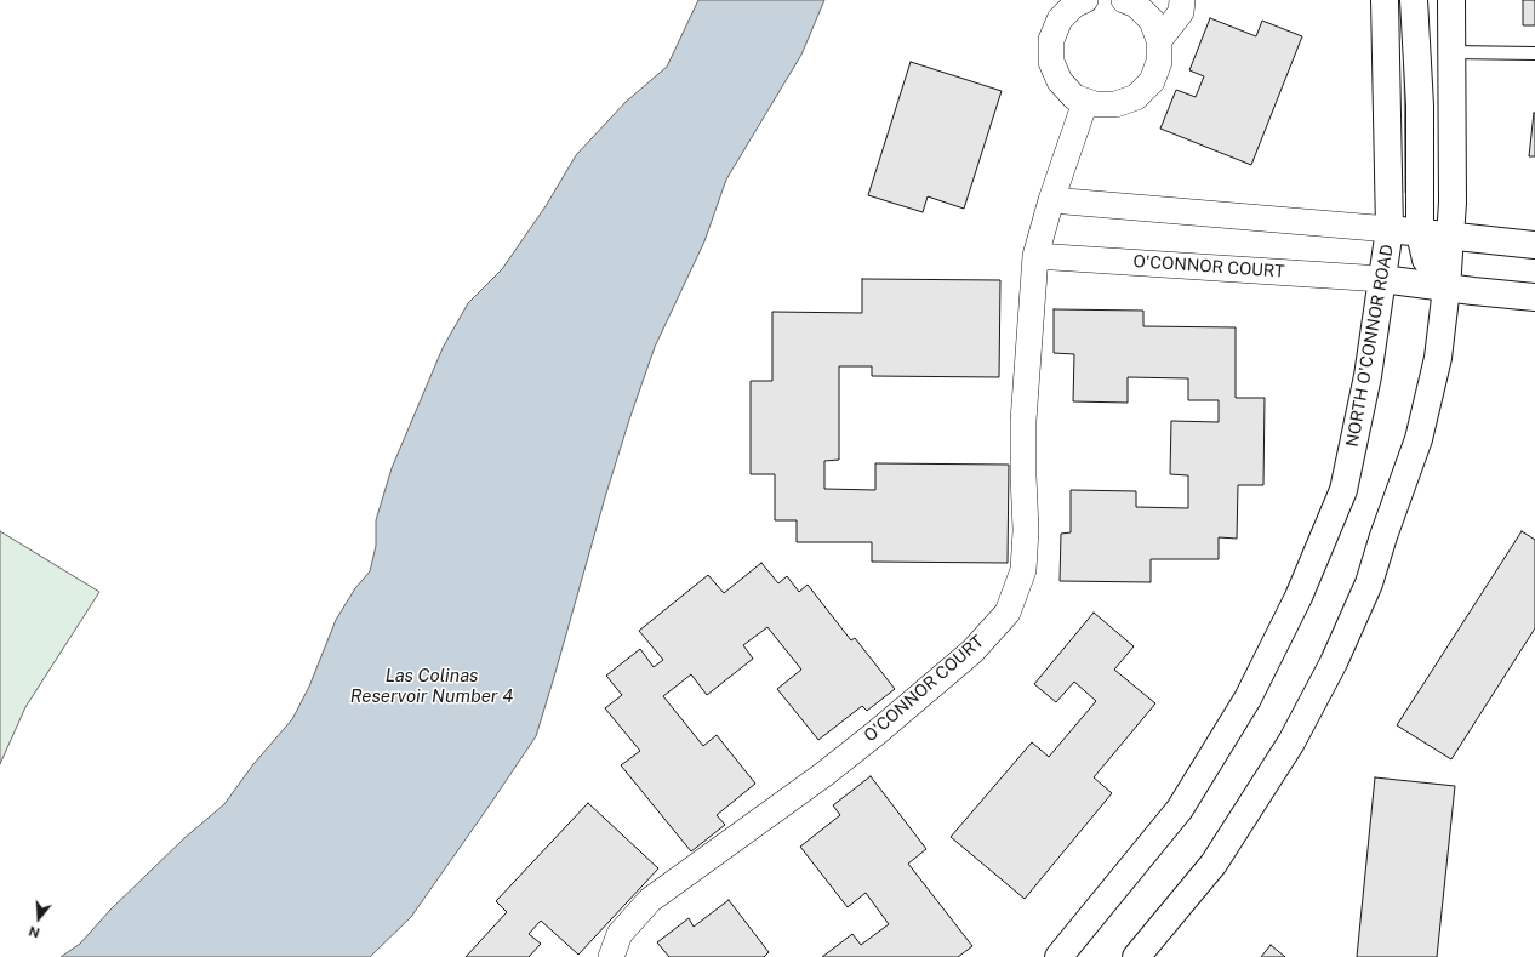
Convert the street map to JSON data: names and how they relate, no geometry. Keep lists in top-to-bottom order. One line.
{"streets":{"main road":["NORTH O'CONNOR ROAD"],"street":["O'CONNOR COURT"]},"crossings":[["O'CONNOR COURT","NORTH O'CONNOR ROAD"]],"water":["Las Colinas Reservoir Number 4"],"north":"bottom"}
